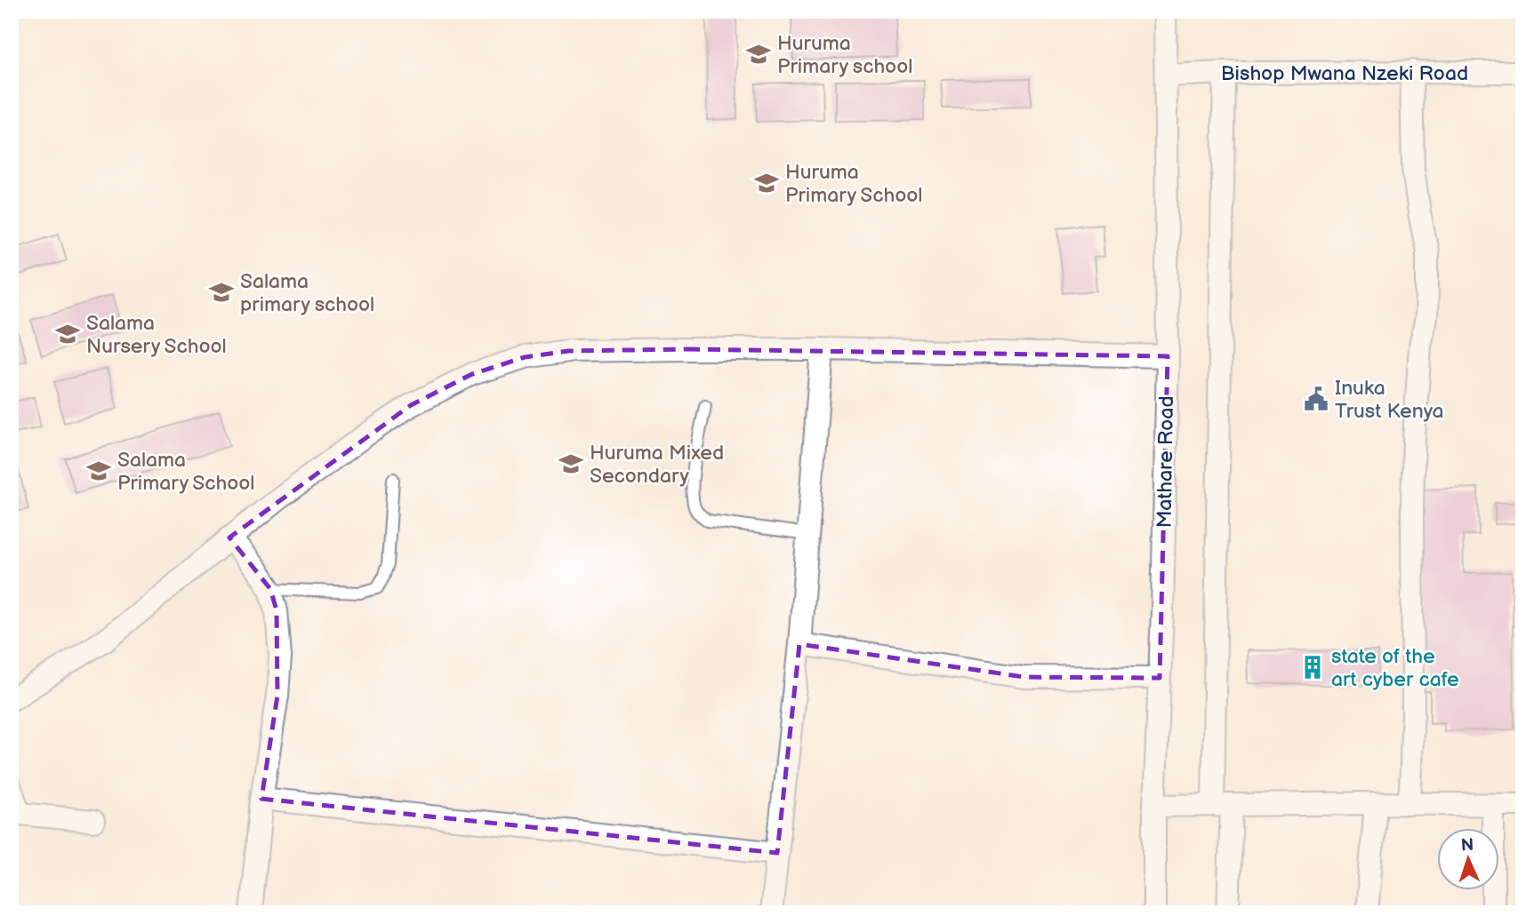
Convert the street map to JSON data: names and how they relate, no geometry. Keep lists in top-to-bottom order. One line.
{"streets":{"street":["Bishop Mwana Nzeki Road","Mathare Road"]},"crossings":[["Bishop Mwana Nzeki Road","Mathare Road"]],"places":{"school or university":["Huruma Primary school","Huruma Primary School","Salama primary school","Salama Nursery School","Huruma Mixed Secondary","Salama Primary School"],"public building":["Inuka Trust Kenya"],"building":["state of the art cyber cafe"]},"north":"top"}
